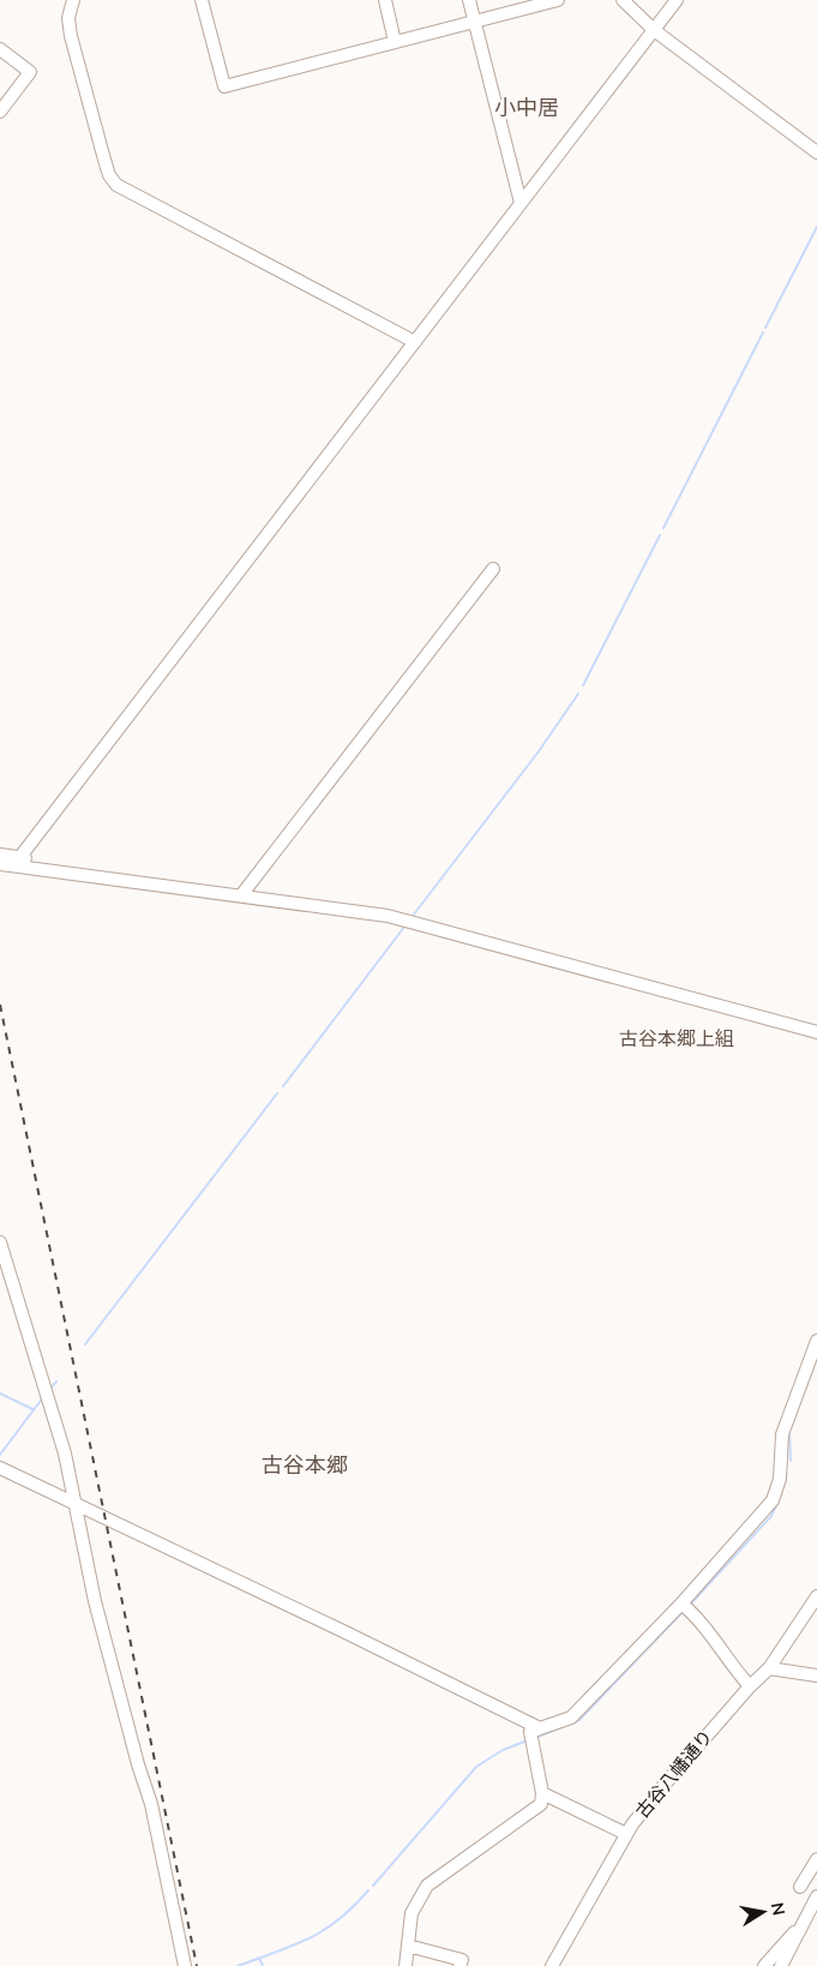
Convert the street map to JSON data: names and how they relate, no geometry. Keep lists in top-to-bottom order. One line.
{"streets":{"street":["古谷八幡通り"]},"districts":["小中居","古谷本郷上組","古谷本郷"],"north":"right"}
